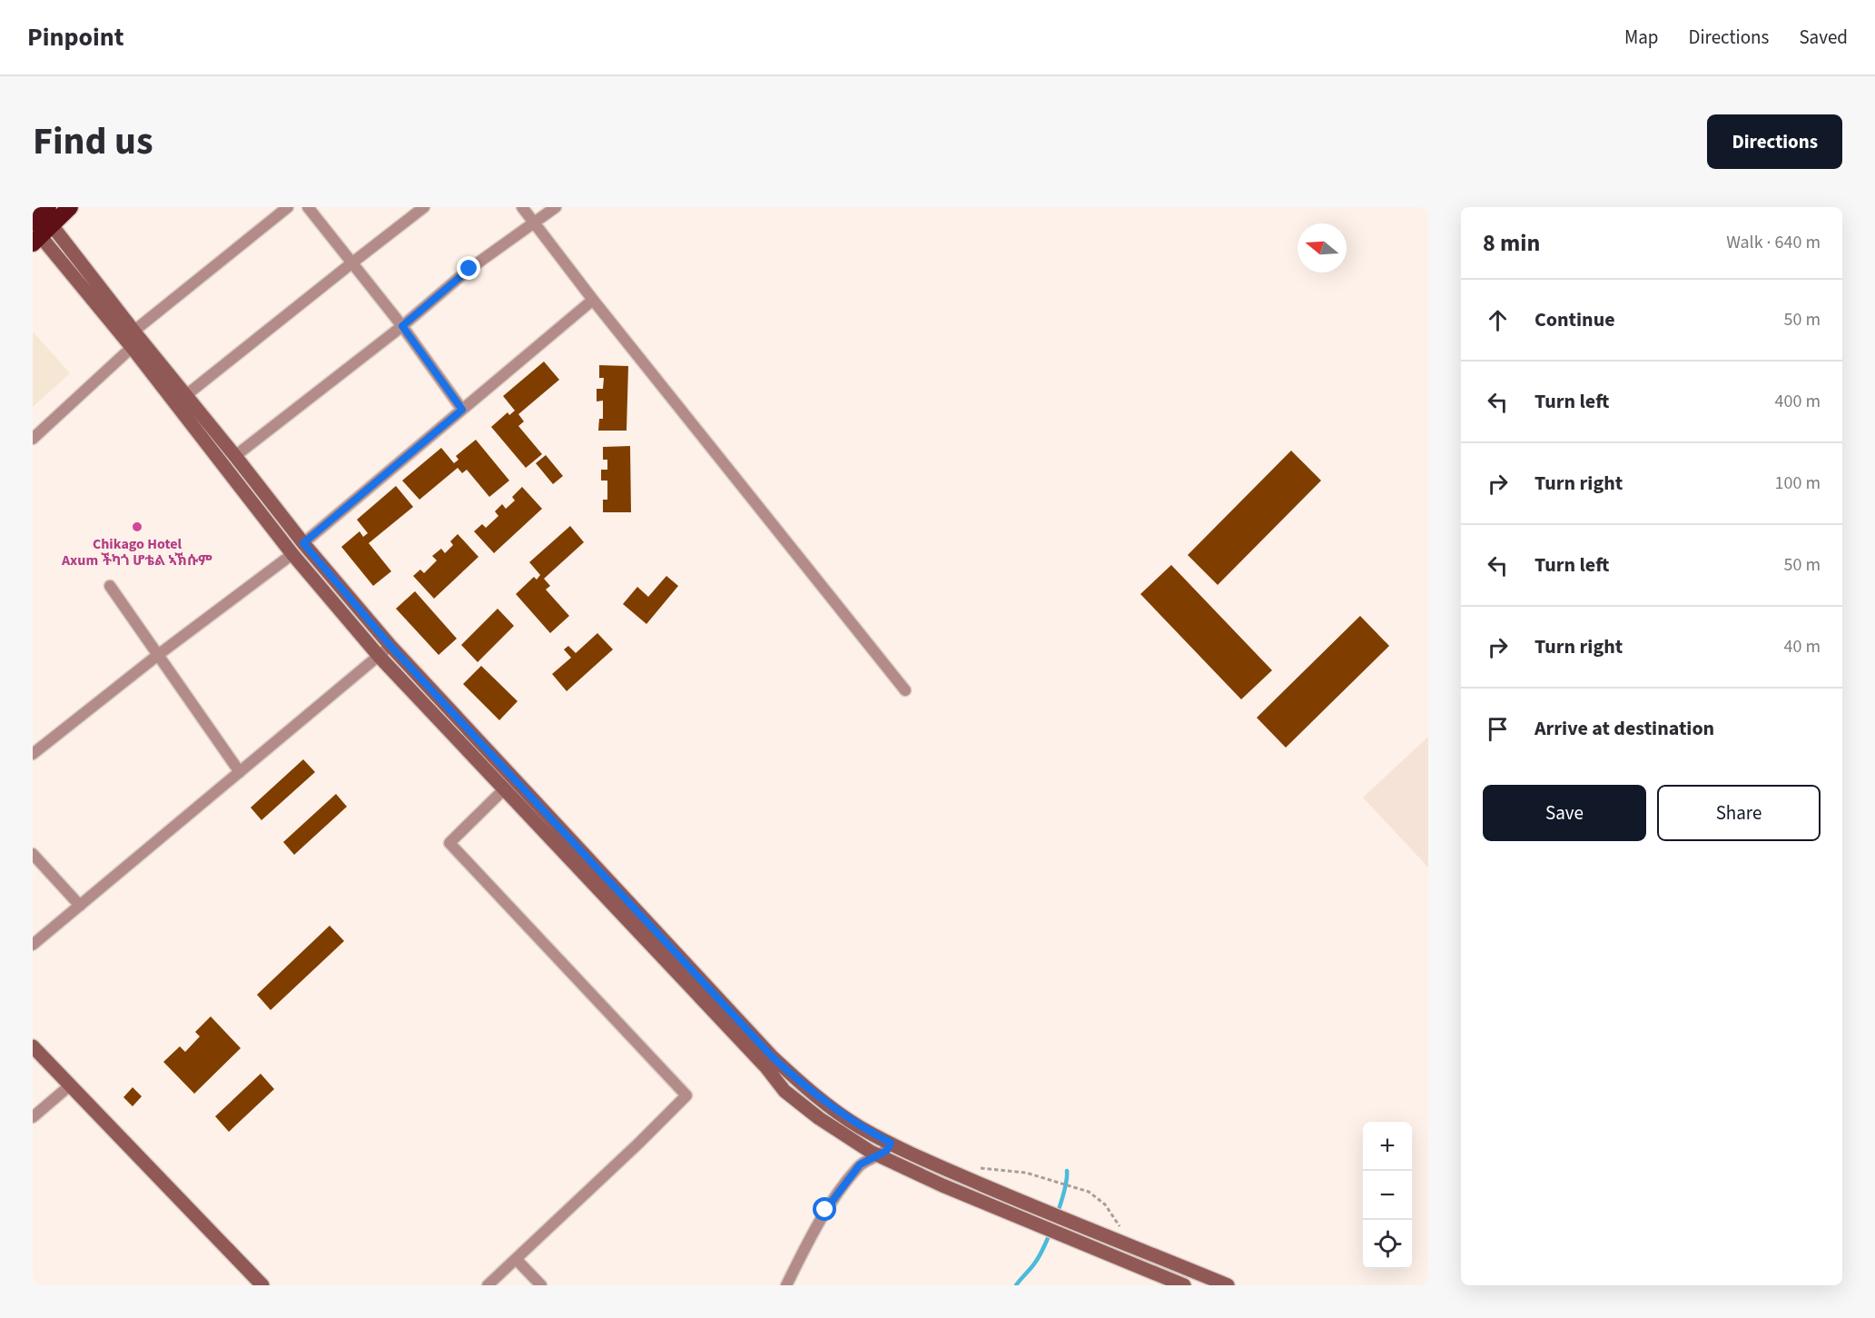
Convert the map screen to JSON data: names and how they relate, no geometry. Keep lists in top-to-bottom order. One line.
{"places":["Chikago Hotel Axum ችካጎ ሆቴል ኣኽሱም"],"north":"left","page":{"header":"Pinpoint","nav":["Map","Directions","Saved"],"title":"Find us","buttons":["Directions",["Save","Share"]],"heading":["8 min","Walk · 640 m"],"list":[["Continue","50 m"],["Turn left","400 m"],["Turn right","100 m"],["Turn left","50 m"],["Turn right","40 m"],"Arrive at destination"],"map_buttons":["+","−"]}}
